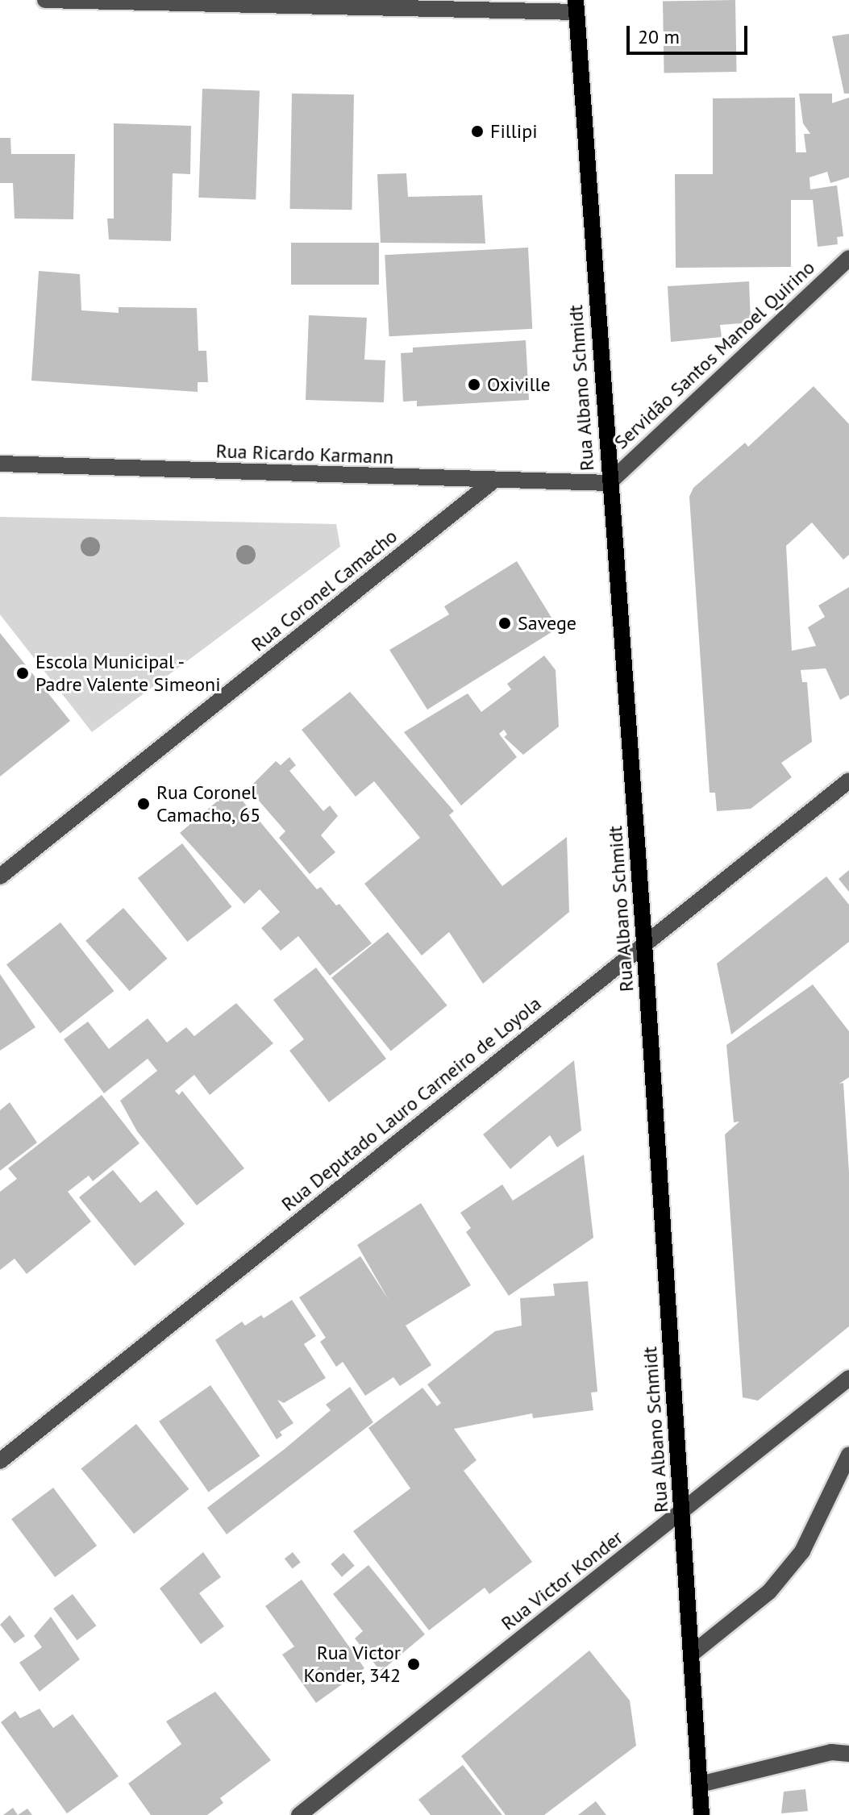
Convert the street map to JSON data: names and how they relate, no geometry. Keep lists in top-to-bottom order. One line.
{"streets":{"main road":["Rua Albano Schmidt"],"street":["Servidão Santos Manoel Quirino","Rua Ricardo Karmann","Rua Coronel Camacho","Rua Deputado Lauro Carneiro de Loyola","Rua Victor Konder"]},"crossings":[["Servidão Santos Manoel Quirino","Rua Albano Schmidt"],["Servidão Santos Manoel Quirino","Rua Ricardo Karmann"],["Rua Albano Schmidt","Rua Ricardo Karmann"],["Rua Albano Schmidt","Rua Deputado Lauro Carneiro de Loyola"],["Rua Albano Schmidt","Rua Victor Konder"],["Rua Ricardo Karmann","Rua Coronel Camacho"]],"places":["Fillipi","Oxiville","Savege","Escola Municipal - Padre Valente Simeoni","Rua Coronel Camacho, 65","Rua Victor Konder, 342"],"scale_bar":"20 m"}
